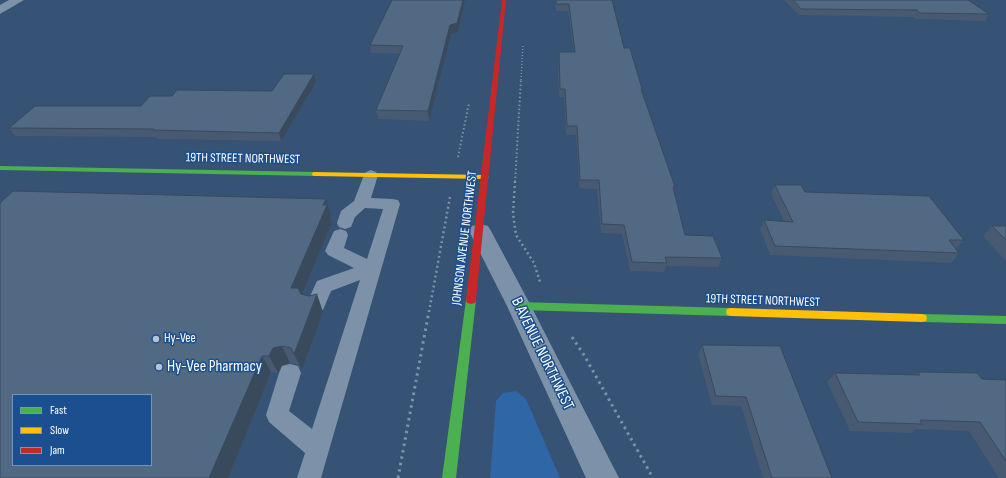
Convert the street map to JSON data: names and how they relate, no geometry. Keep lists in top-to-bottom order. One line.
{"streets":{"street":["19TH STREET NORTHWEST","JOHNSON AVENUE NORTHWEST","B AVENUE NORTHWEST"]},"crossings":[["19TH STREET NORTHWEST","JOHNSON AVENUE NORTHWEST"],["19TH STREET NORTHWEST","B AVENUE NORTHWEST"],["JOHNSON AVENUE NORTHWEST","B AVENUE NORTHWEST"]],"places":["Hy-Vee","Hy-Vee Pharmacy"],"legend":["Fast","Slow","Jam"]}
